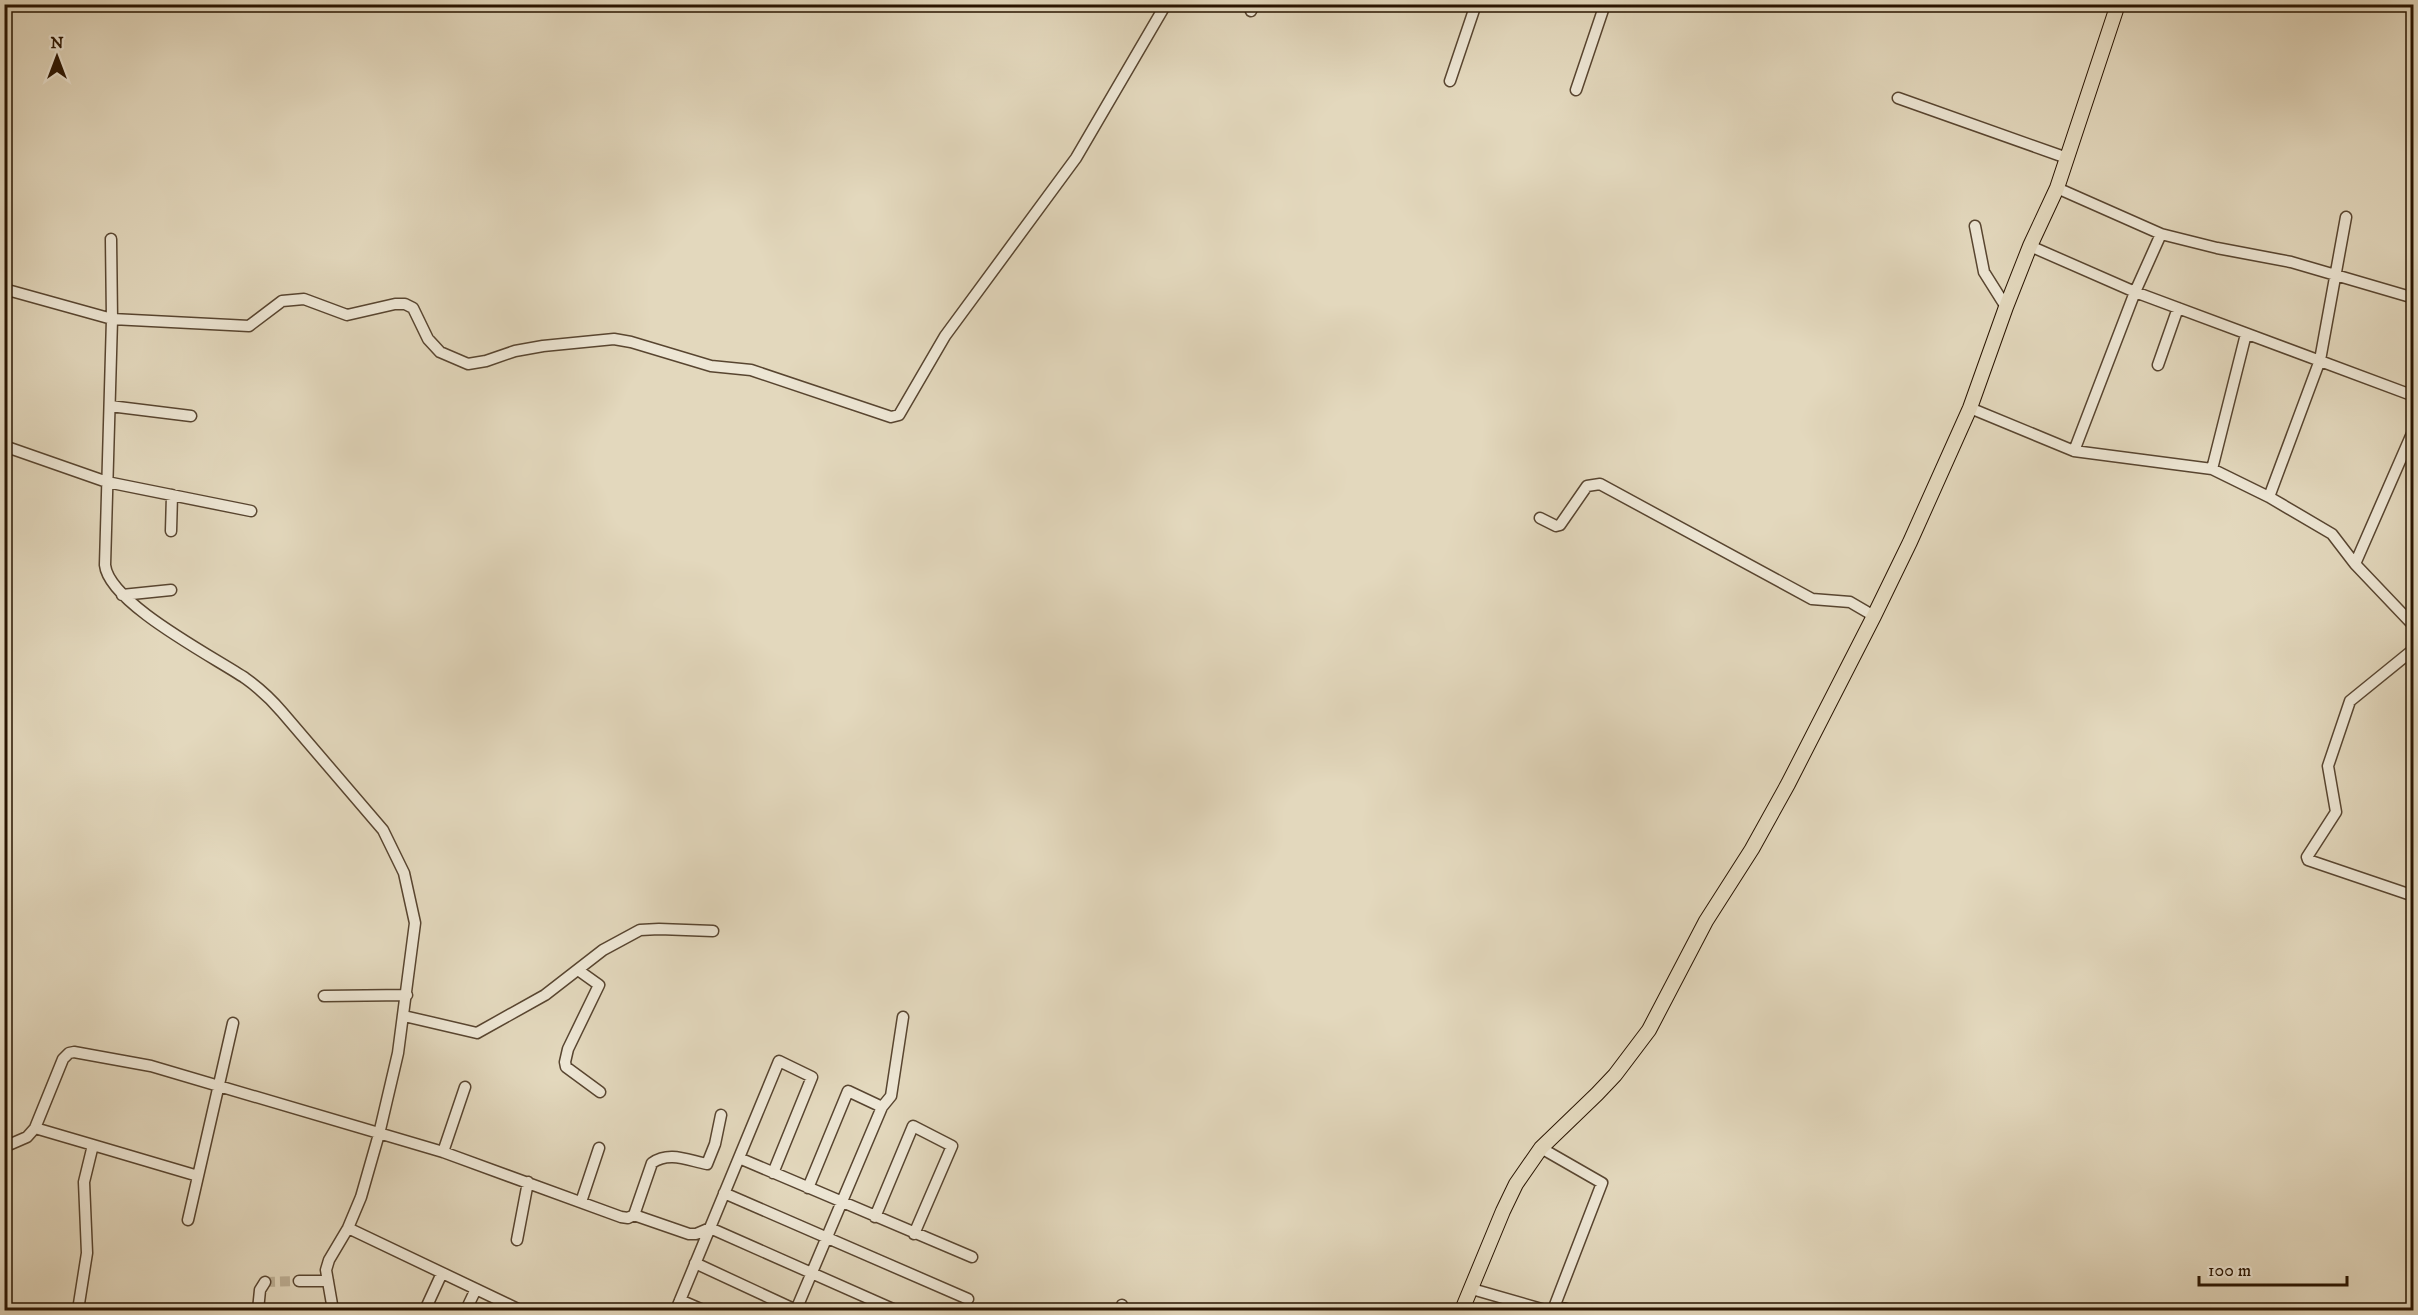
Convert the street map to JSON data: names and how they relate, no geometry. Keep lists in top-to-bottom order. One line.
{"scale_bar":"100 m","north":"top"}
